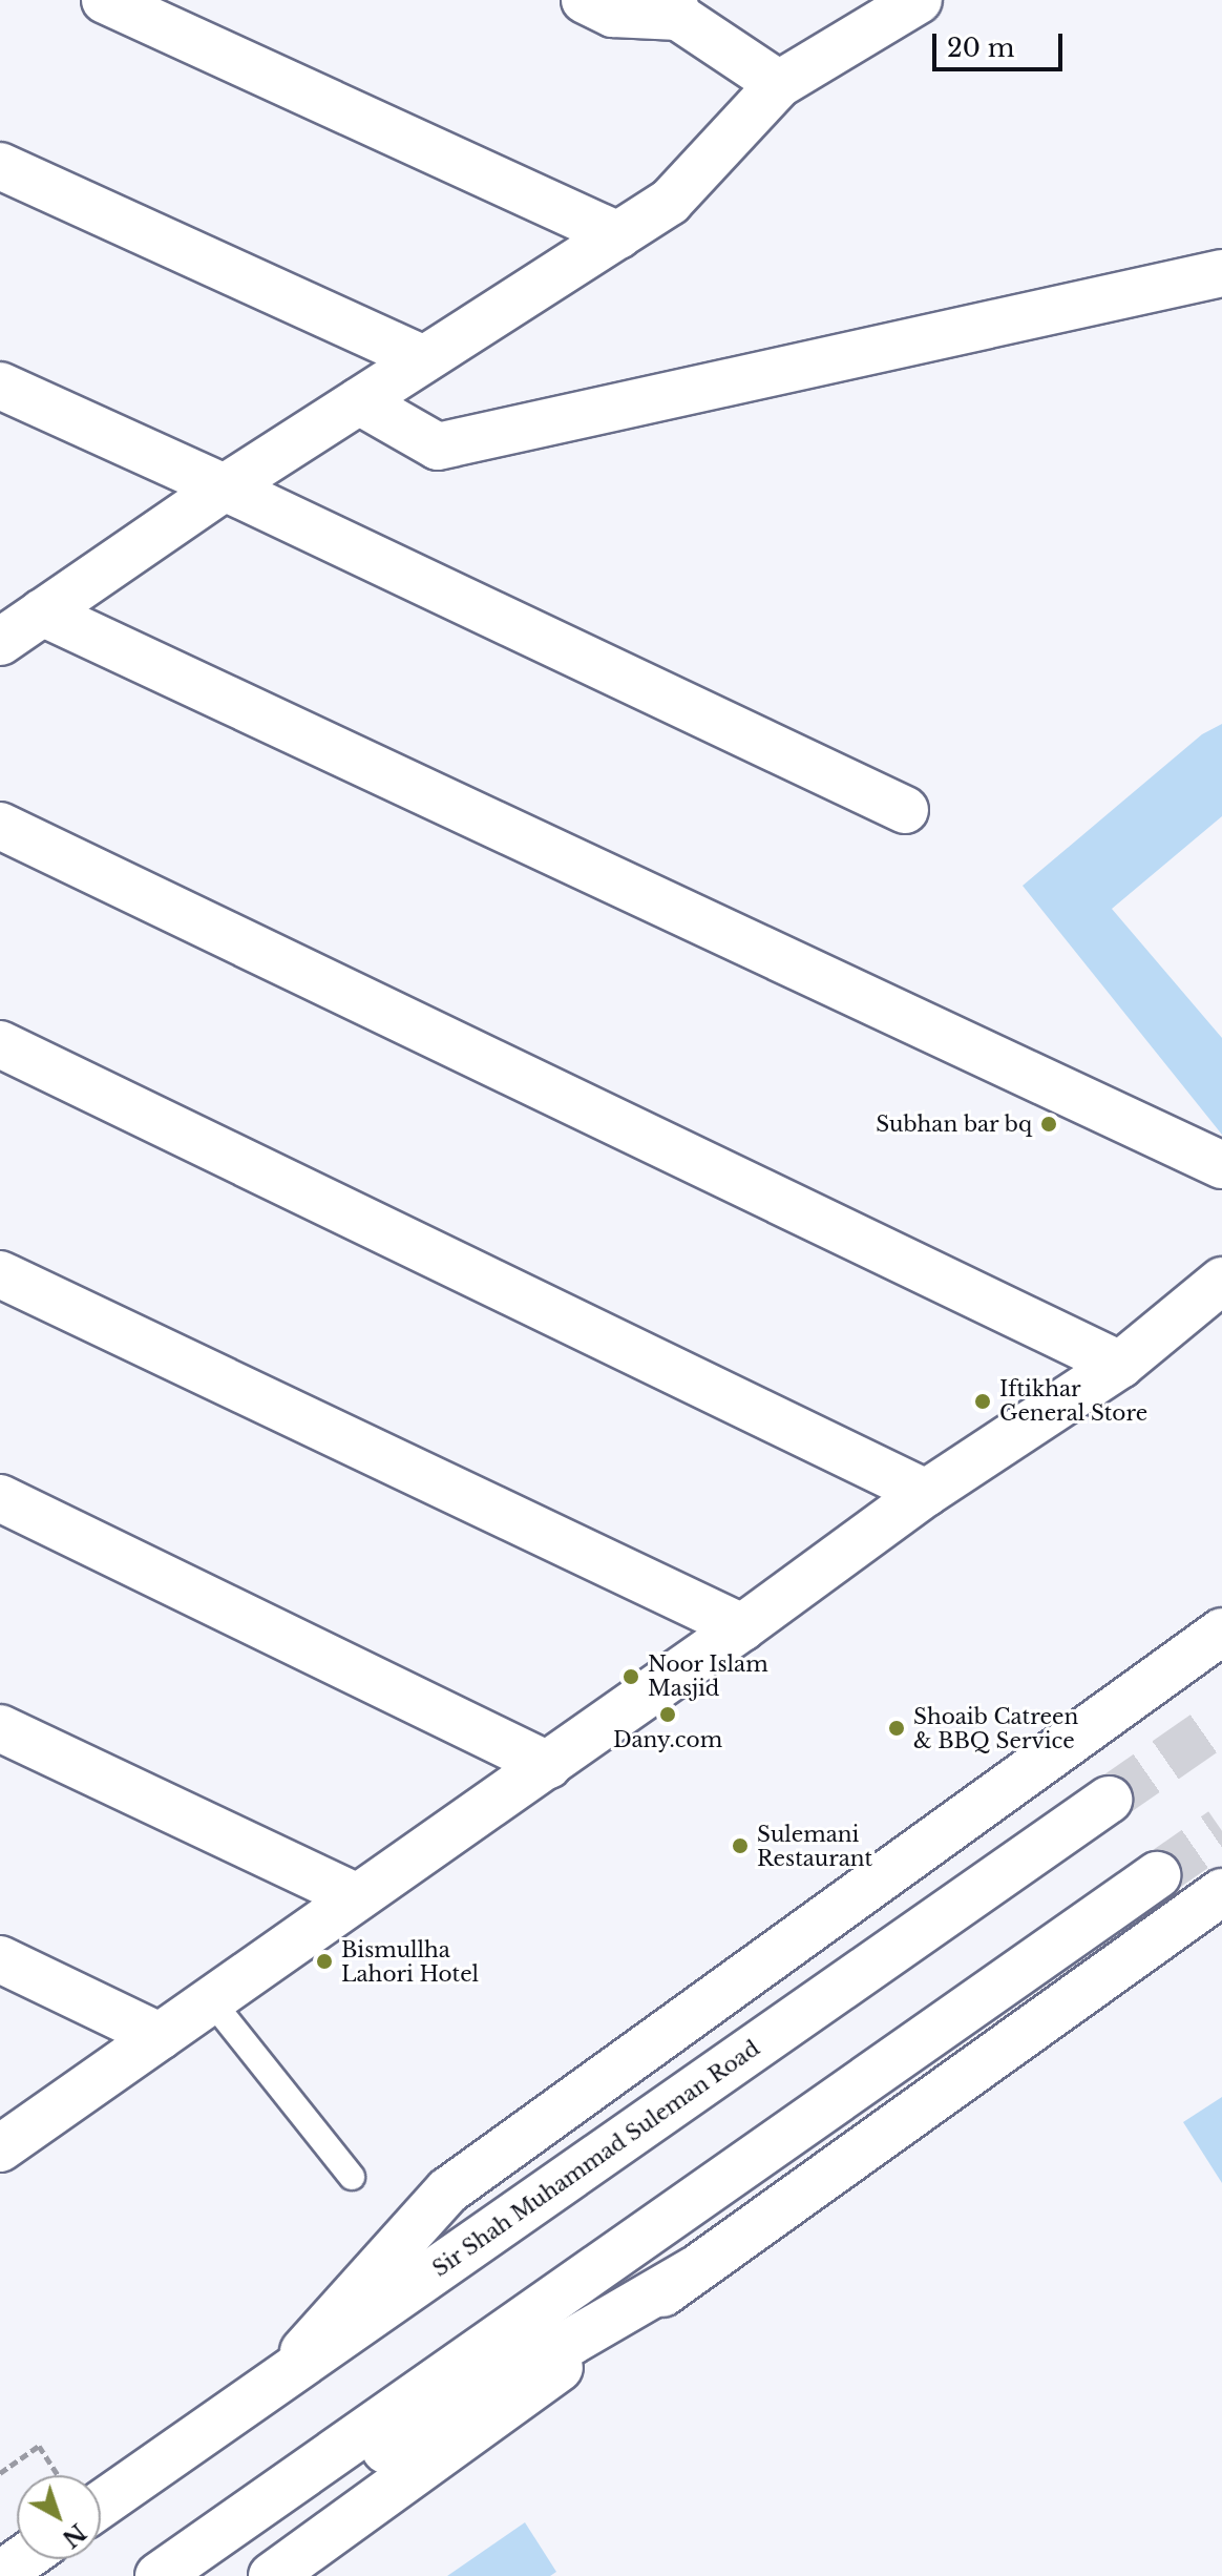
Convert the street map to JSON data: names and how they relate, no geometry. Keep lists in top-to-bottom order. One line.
{"streets":{"main road":["Sir Shah Muhammad Suleman Road"]},"places":["Subhan bar bq","Iftikhar General Store","Noor Islam Masjid","Dany.com","Shoaib Catreen & BBQ Service","Sulemani Restaurant","Bismullha Lahori Hotel"],"scale_bar":"20 m","north":"bottom right"}
